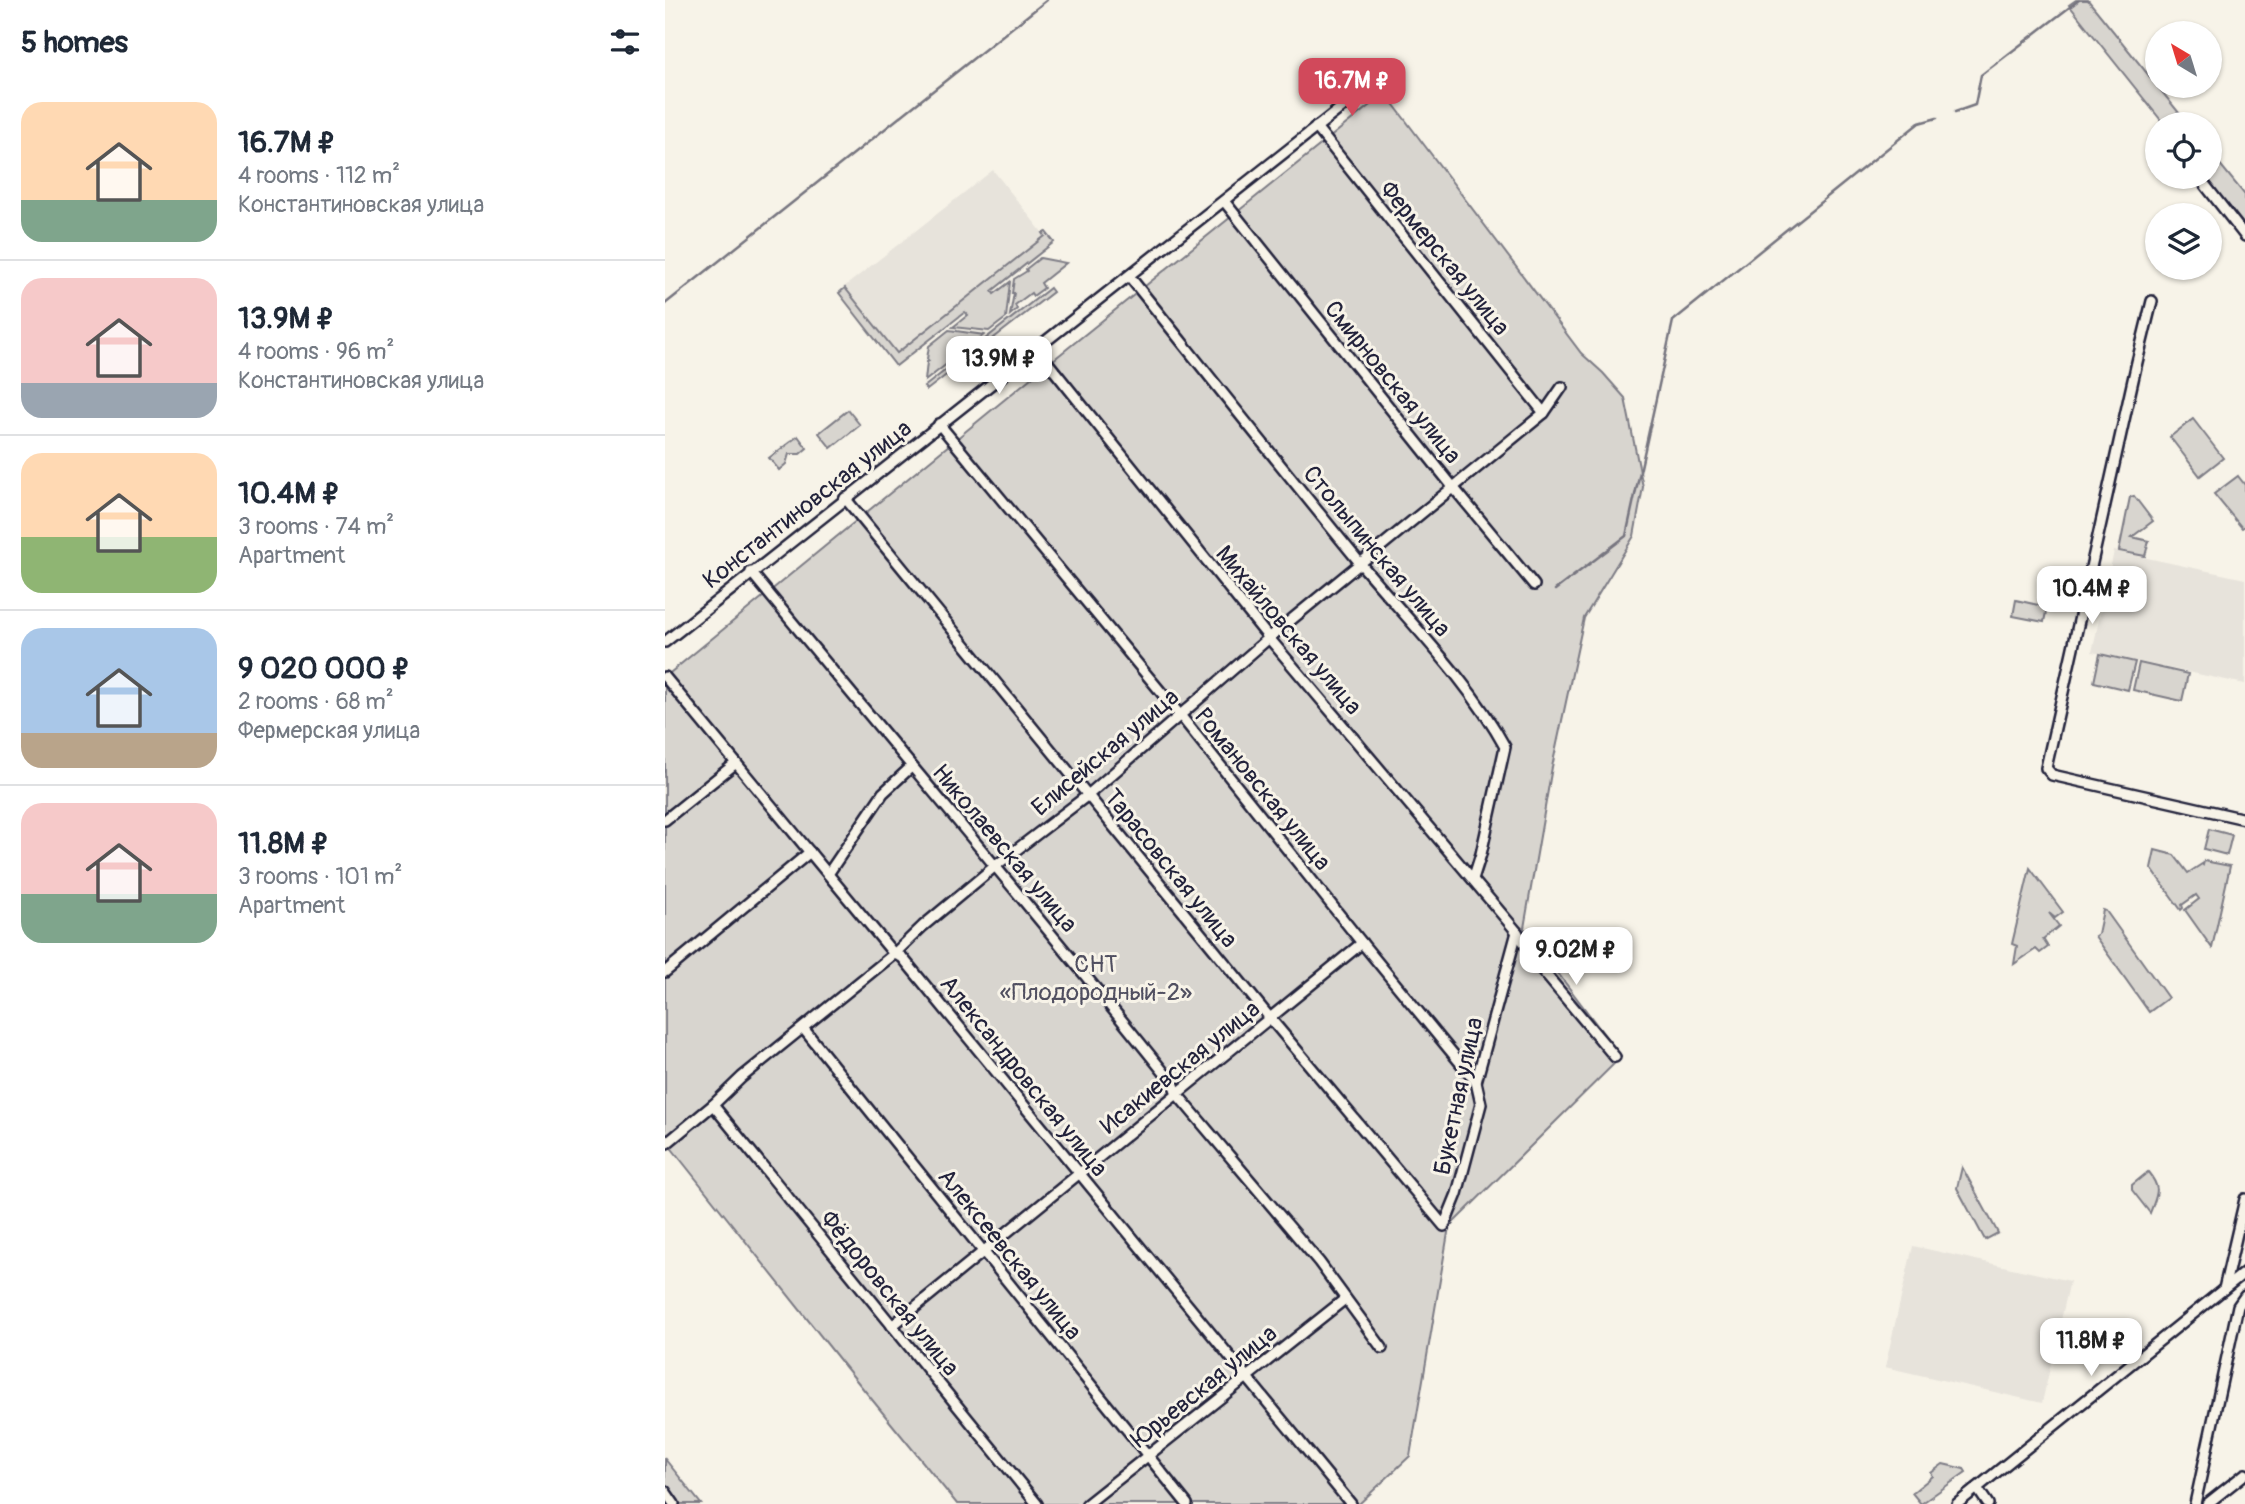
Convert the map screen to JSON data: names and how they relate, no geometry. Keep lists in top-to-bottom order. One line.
{"streets":{"street":["Фермерская улица","Смирновская улица","Константиновская улица","Столыпинская улица","Михайловская улица","Елисейская улица","Романовская улица","Николаевская улица","Тарасовская улица","Исакиевская улица","Александровская улица","Букетная улица","Алексеевская улица","Фёдоровская улица","Юрьевская улица"]},"crossings":[["Фермерская улица","Константиновская улица"],["Фермерская улица","Елисейская улица"],["Смирновская улица","Константиновская улица"],["Смирновская улица","Елисейская улица"],["Константиновская улица","Столыпинская улица"],["Константиновская улица","Михайловская улица"],["Константиновская улица","Романовская улица"],["Константиновская улица","Николаевская улица"],["Константиновская улица","Тарасовская улица"],["Столыпинская улица","Михайловская улица"],["Столыпинская улица","Елисейская улица"],["Михайловская улица","Елисейская улица"],["Михайловская улица","Букетная улица"],["Елисейская улица","Романовская улица"],["Елисейская улица","Николаевская улица"],["Елисейская улица","Тарасовская улица"],["Елисейская улица","Александровская улица"],["Елисейская улица","Алексеевская улица"],["Елисейская улица","Фёдоровская улица"],["Романовская улица","Исакиевская улица"],["Романовская улица","Букетная улица"],["Николаевская улица","Исакиевская улица"],["Николаевская улица","Юрьевская улица"],["Тарасовская улица","Исакиевская улица"],["Тарасовская улица","Букетная улица"],["Исакиевская улица","Александровская улица"],["Исакиевская улица","Алексеевская улица"],["Исакиевская улица","Фёдоровская улица"],["Александровская улица","Юрьевская улица"],["Алексеевская улица","Юрьевская улица"]],"parks":["СНТ «Плодородный-2»"],"north":"top left","page":{"heading":"5 homes","price":["16.7M ₽","13.9M ₽","10.4M ₽","9.02M ₽","11.8M ₽"],"list":[{"name":"16.7M ₽","note":"4 rooms · 112 m² · Константиновская улица"},{"name":"13.9M ₽","note":"4 rooms · 96 m² · Константиновская улица"},{"name":"10.4M ₽","note":"3 rooms · 74 m² · Apartment"},{"name":"9 020 000 ₽","note":"2 rooms · 68 m² · Фермерская улица"},{"name":"11.8M ₽","note":"3 rooms · 101 m² · Apartment"}]}}
